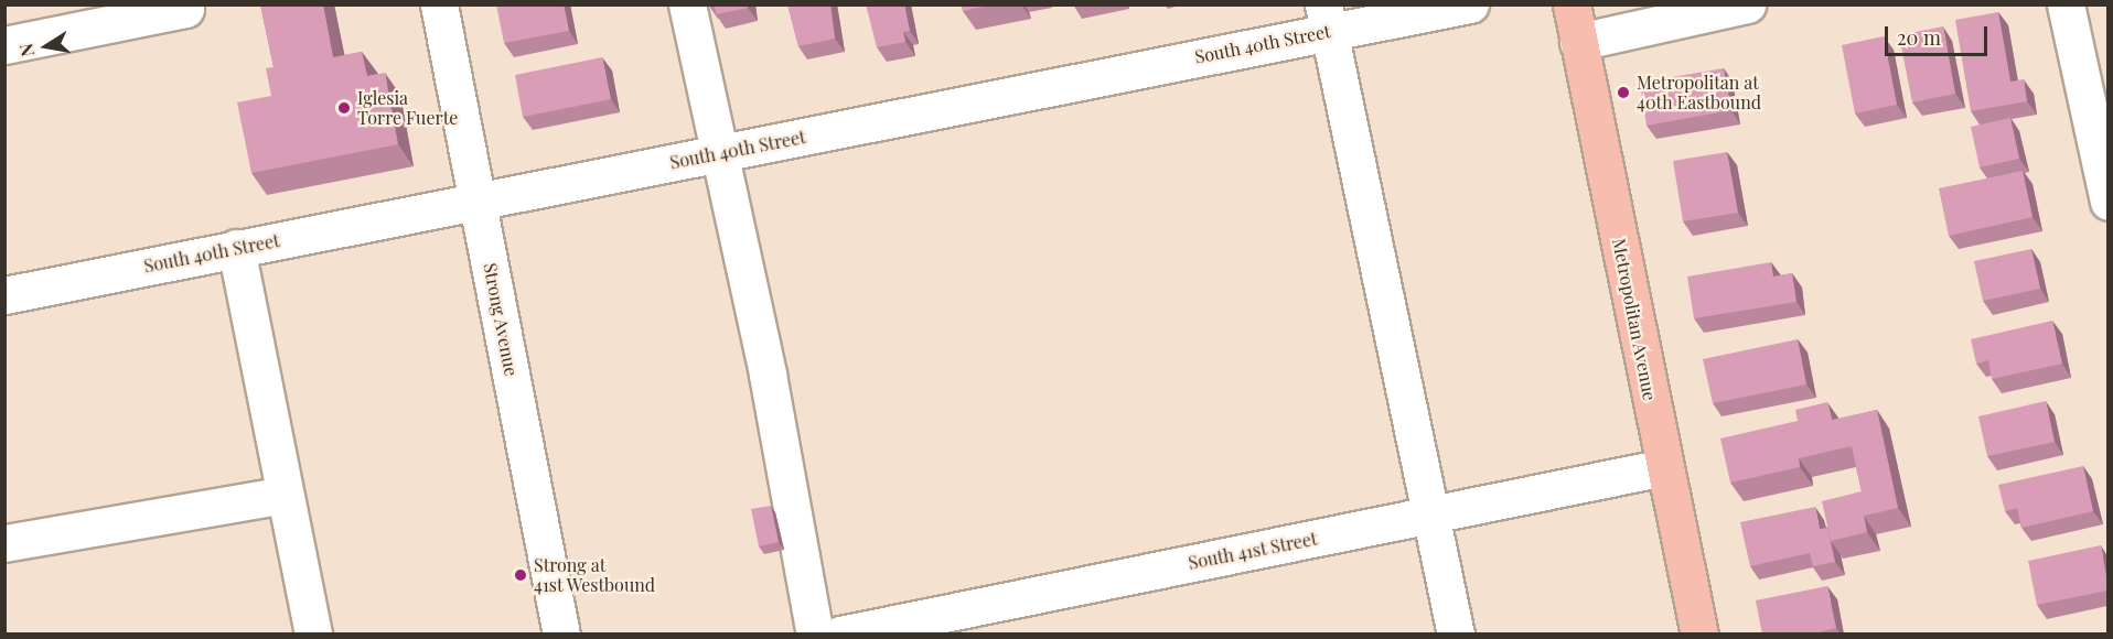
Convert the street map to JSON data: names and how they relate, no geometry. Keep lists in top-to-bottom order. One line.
{"streets":{"main road":["Metropolitan Avenue"],"street":["South 40th Street","Strong Avenue","South 41st Street"]},"crossings":[["South 40th Street","Strong Avenue"],["Metropolitan Avenue","South 41st Street"]],"places":["Metropolitan at 40th Eastbound","Iglesia Torre Fuerte","Strong at 41st Westbound"],"scale_bar":"20 m","north":"left"}
